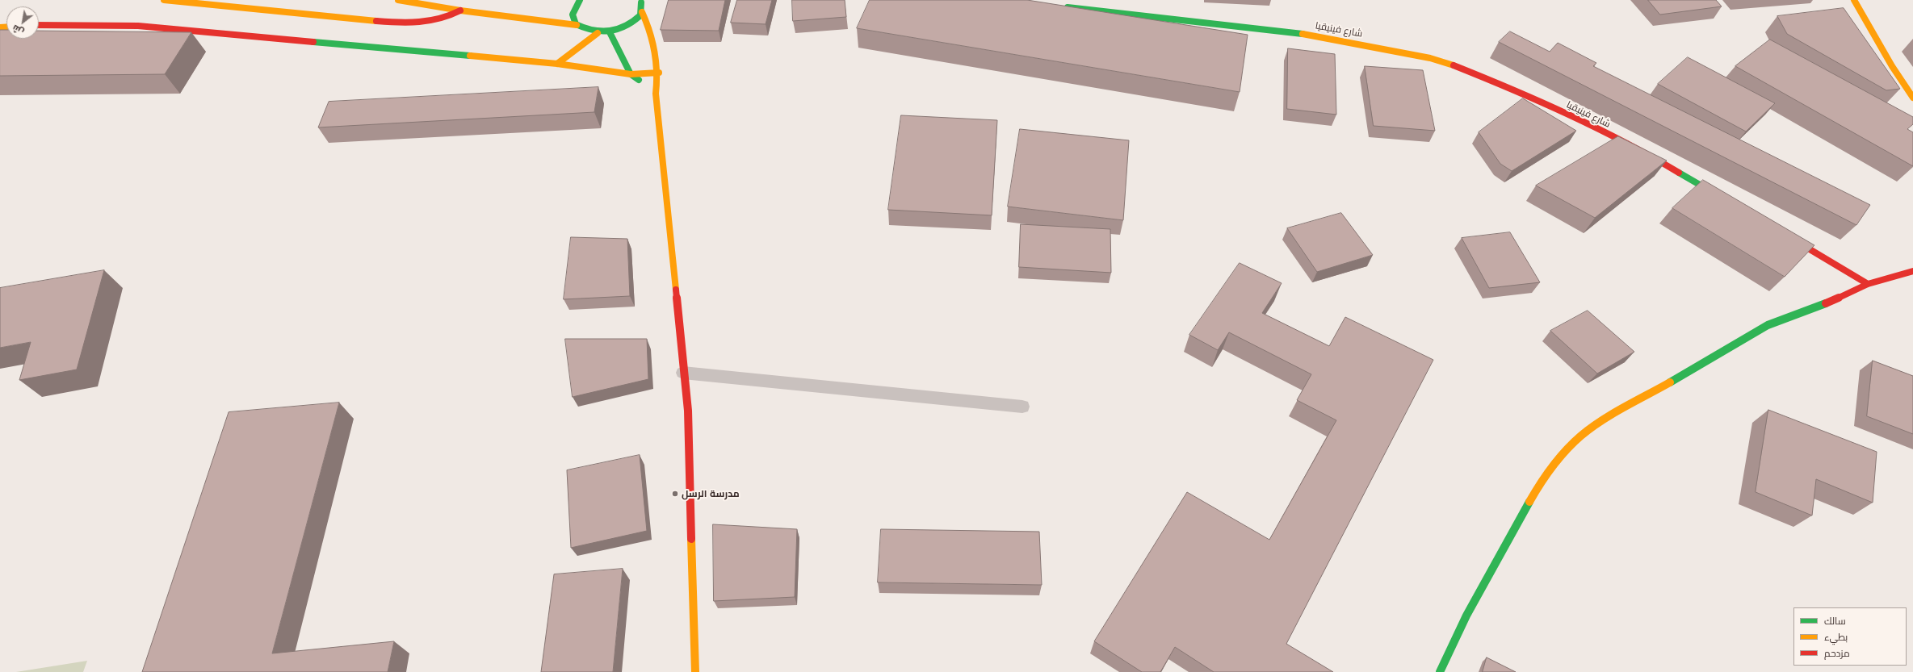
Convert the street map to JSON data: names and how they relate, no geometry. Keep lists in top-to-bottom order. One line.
{"streets":{"main road":["شارع فينيقيا"]},"places":["مدرسة الرسل"],"legend":["سالك","بطيء","مزدحم"],"north":"bottom left"}
